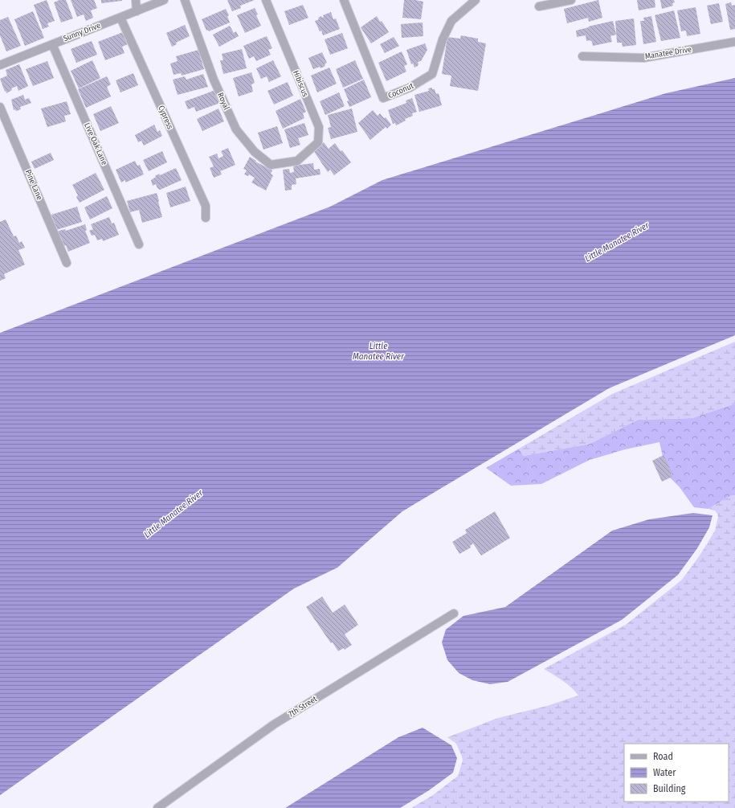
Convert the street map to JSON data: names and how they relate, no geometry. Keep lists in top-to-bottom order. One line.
{"streets":{"street":["Sunny Drive","Manatee Drive","Hibiscus","Coconut","Royal","Cypress","Live Oak Lane","Pine Lane","7th Street"]},"crossings":[["Sunny Drive","Cypress"],["Sunny Drive","Live Oak Lane"],["Hibiscus","Royal"]],"water":["Little Manatee River"],"legend":["Road","Water","Building"]}
